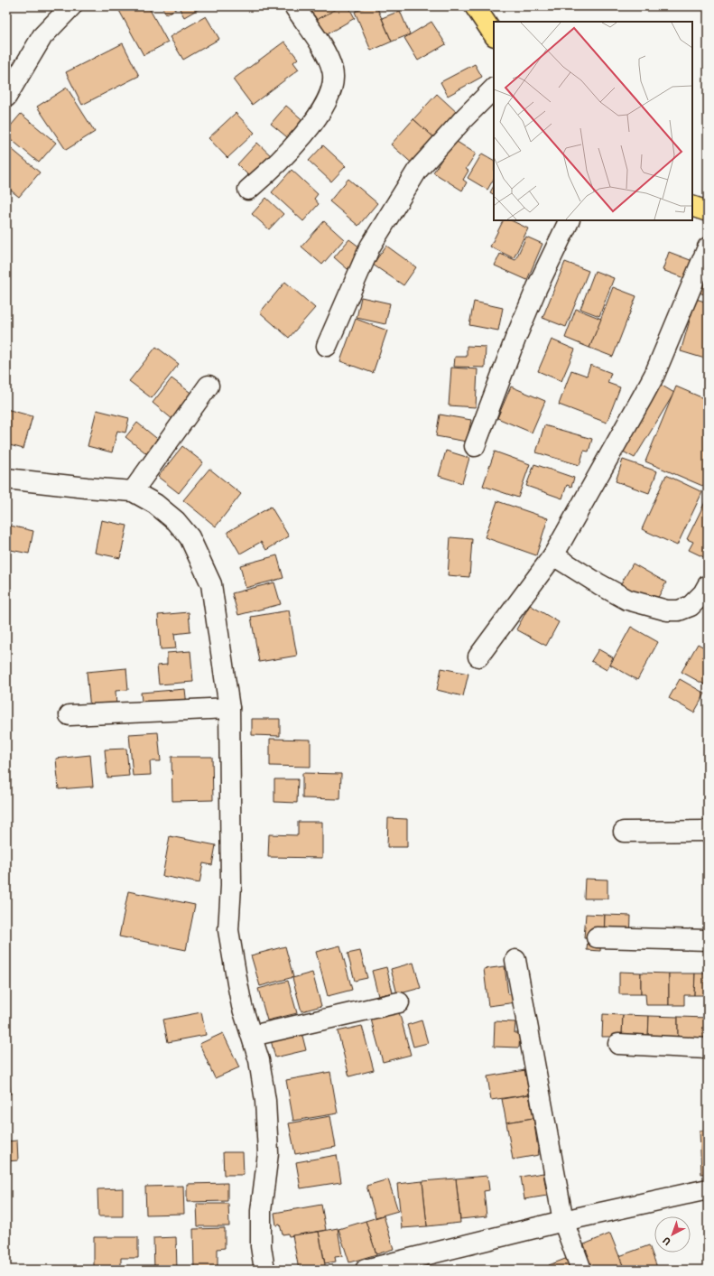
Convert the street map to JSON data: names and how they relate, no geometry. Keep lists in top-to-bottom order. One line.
{"north":"bottom left"}
